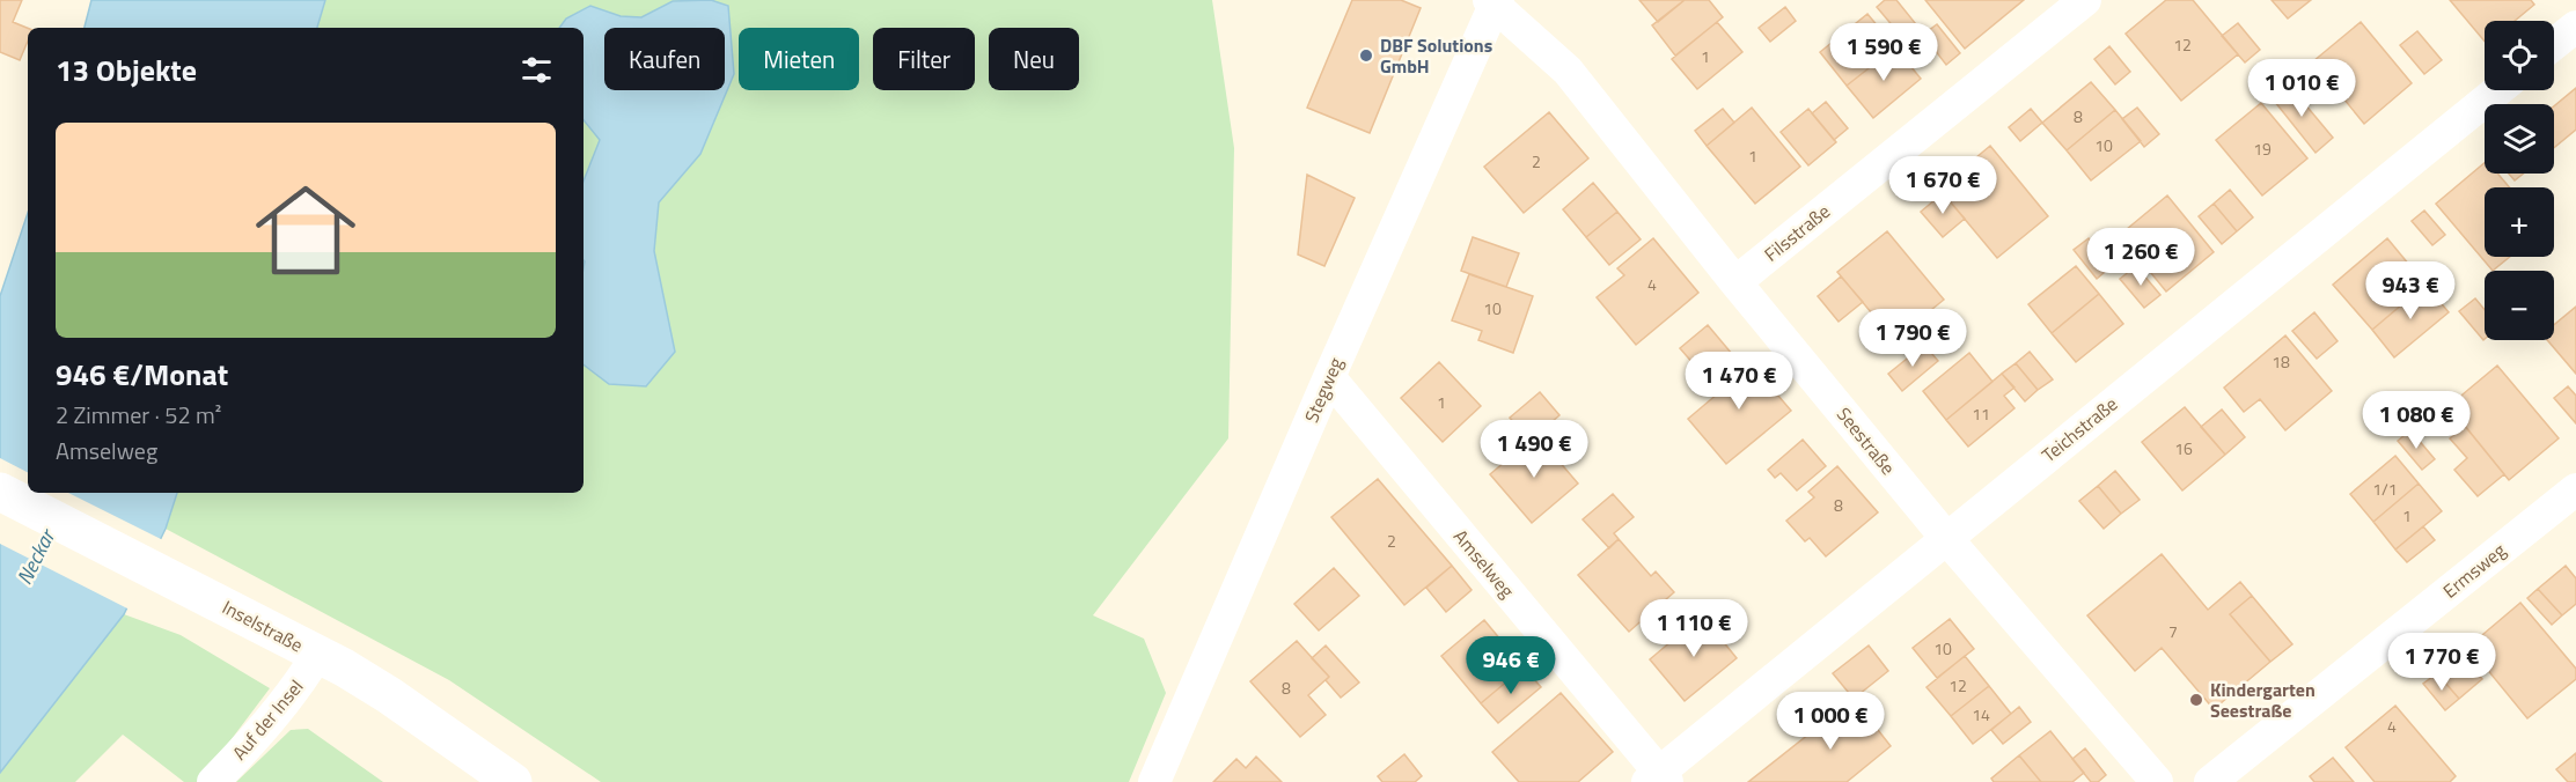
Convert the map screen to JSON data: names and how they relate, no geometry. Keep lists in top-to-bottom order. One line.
{"streets":{"street":["Filsstraße","Stegweg","Teichstraße","Seestraße","Amselweg","Ermsweg","Inselstraße","Auf der Insel"]},"crossings":[["Filsstraße","Seestraße"],["Stegweg","Seestraße"],["Stegweg","Amselweg"],["Teichstraße","Seestraße"],["Teichstraße","Amselweg"],["Inselstraße","Auf der Insel"]],"water":["Neckar"],"places":["DBF Solutions GmbH","Kindergarten Seestraße"],"house_numbers":["12","1","8","10","19","1","2","4","10","18","1","11","16","1/1","8","1","2","7","10","12","8","14","4"],"page":{"map_buttons":["+","−"],"price":["1 590 €","1 010 €","1 670 €","1 260 €","943 €","1 790 €","1 470 €","1 080 €","1 490 €","1 110 €","1 770 €","946 €","1 000 €"],"chip":["Kaufen","Mieten","Filter","Neu"],"heading":"13 Objekte","list":[{"name":"946 €/Monat","note":"2 Zimmer · 52 m² · Amselweg"}]}}
